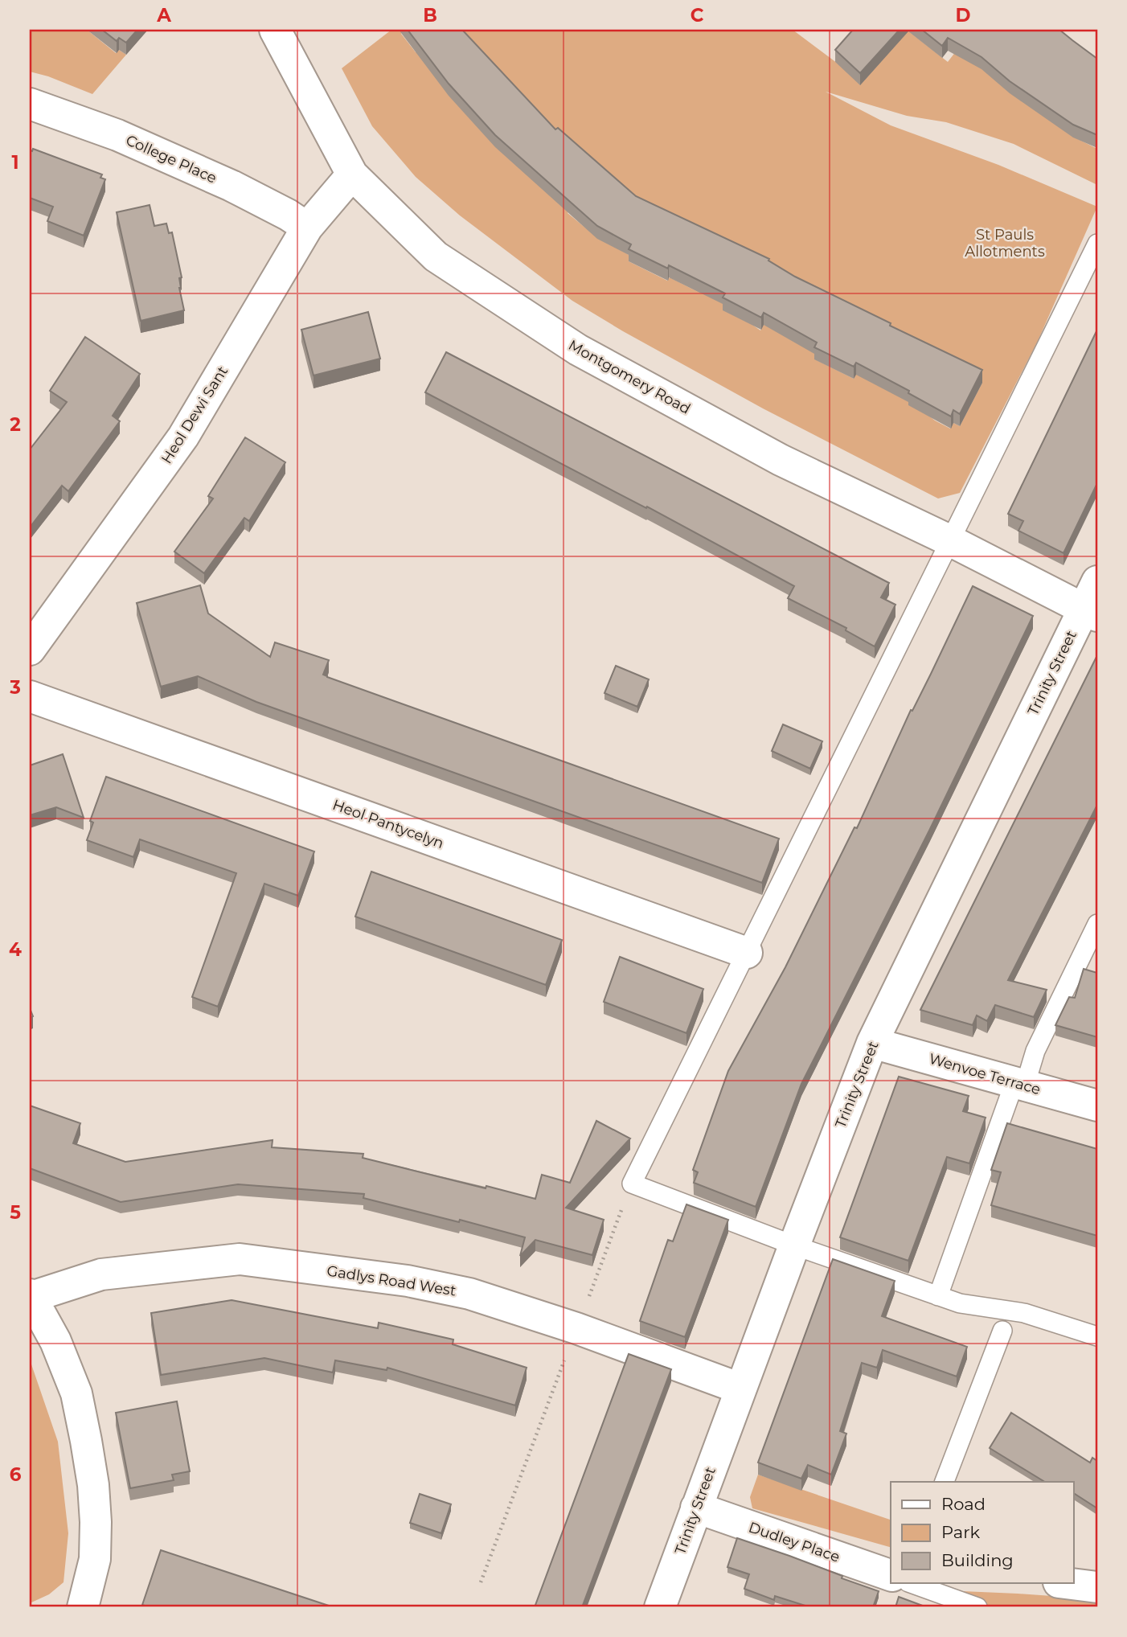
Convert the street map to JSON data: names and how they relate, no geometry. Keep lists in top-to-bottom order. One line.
{"streets":{"street":["College Place","Montgomery Road","Heol Dewi Sant","Trinity Street","Heol Pantycelyn","Wenvoe Terrace","Gadlys Road West","Dudley Place"]},"crossings":[["College Place","Heol Dewi Sant"],["Montgomery Road","Heol Dewi Sant"],["Montgomery Road","Trinity Street"],["Trinity Street","Wenvoe Terrace"],["Trinity Street","Gadlys Road West"],["Trinity Street","Dudley Place"]],"parks":["St Pauls Allotments"],"legend":["Road","Park","Building"],"grid":{"columns":["A","B","C","D"],"rows":["1","2","3","4","5","6"]}}
